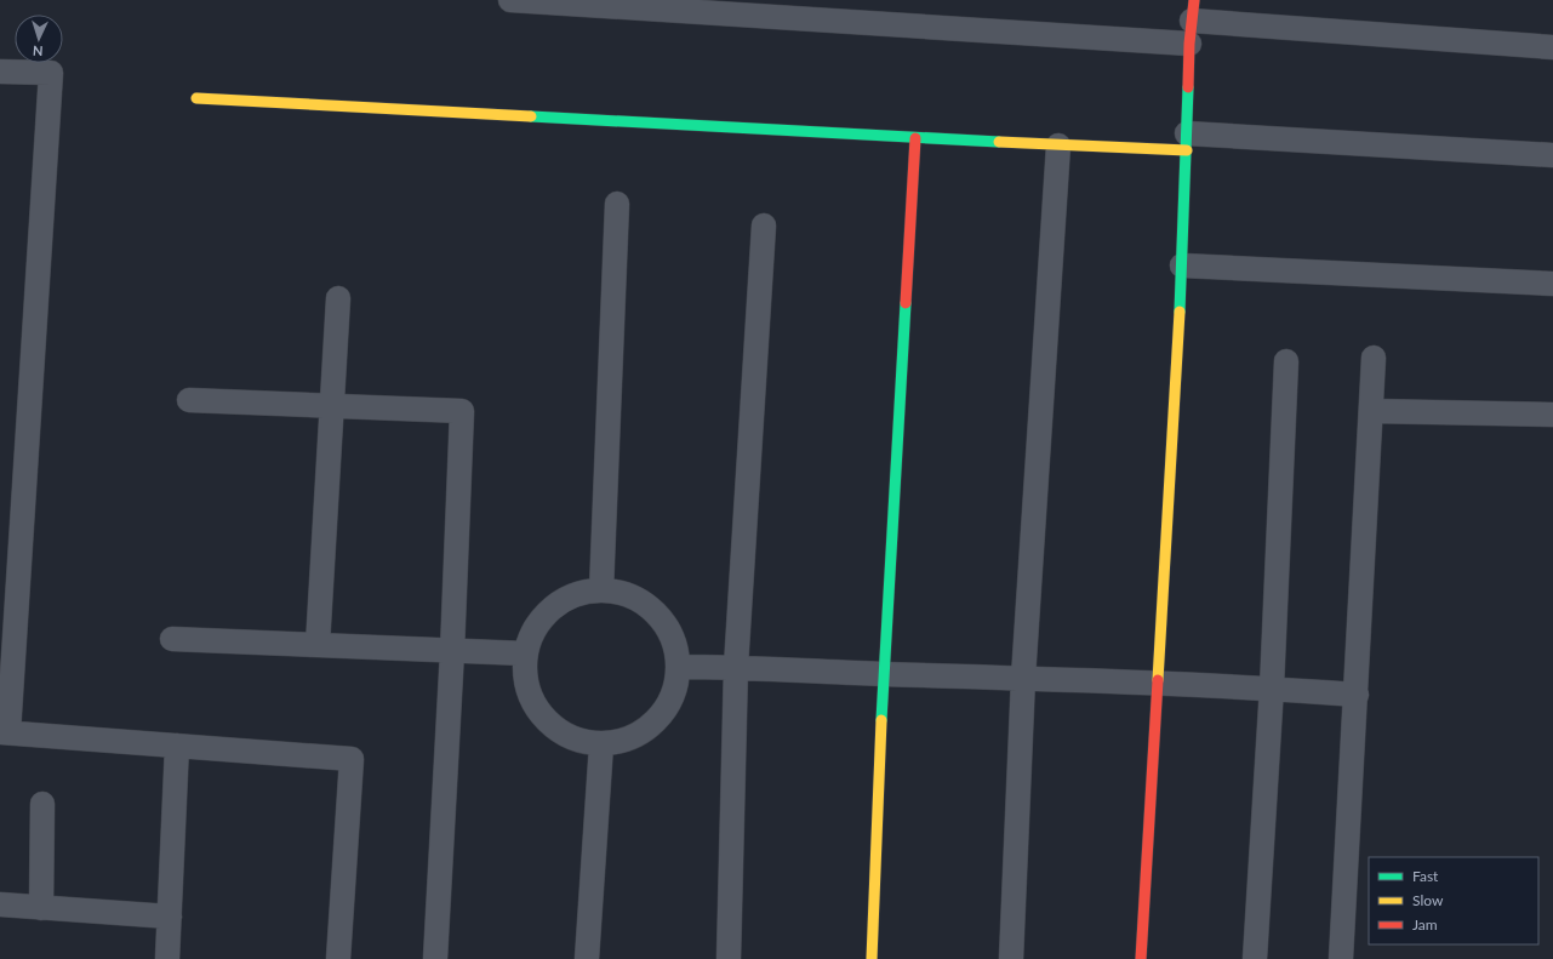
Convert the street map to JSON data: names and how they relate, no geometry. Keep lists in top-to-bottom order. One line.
{"legend":["Fast","Slow","Jam"],"north":"bottom"}
